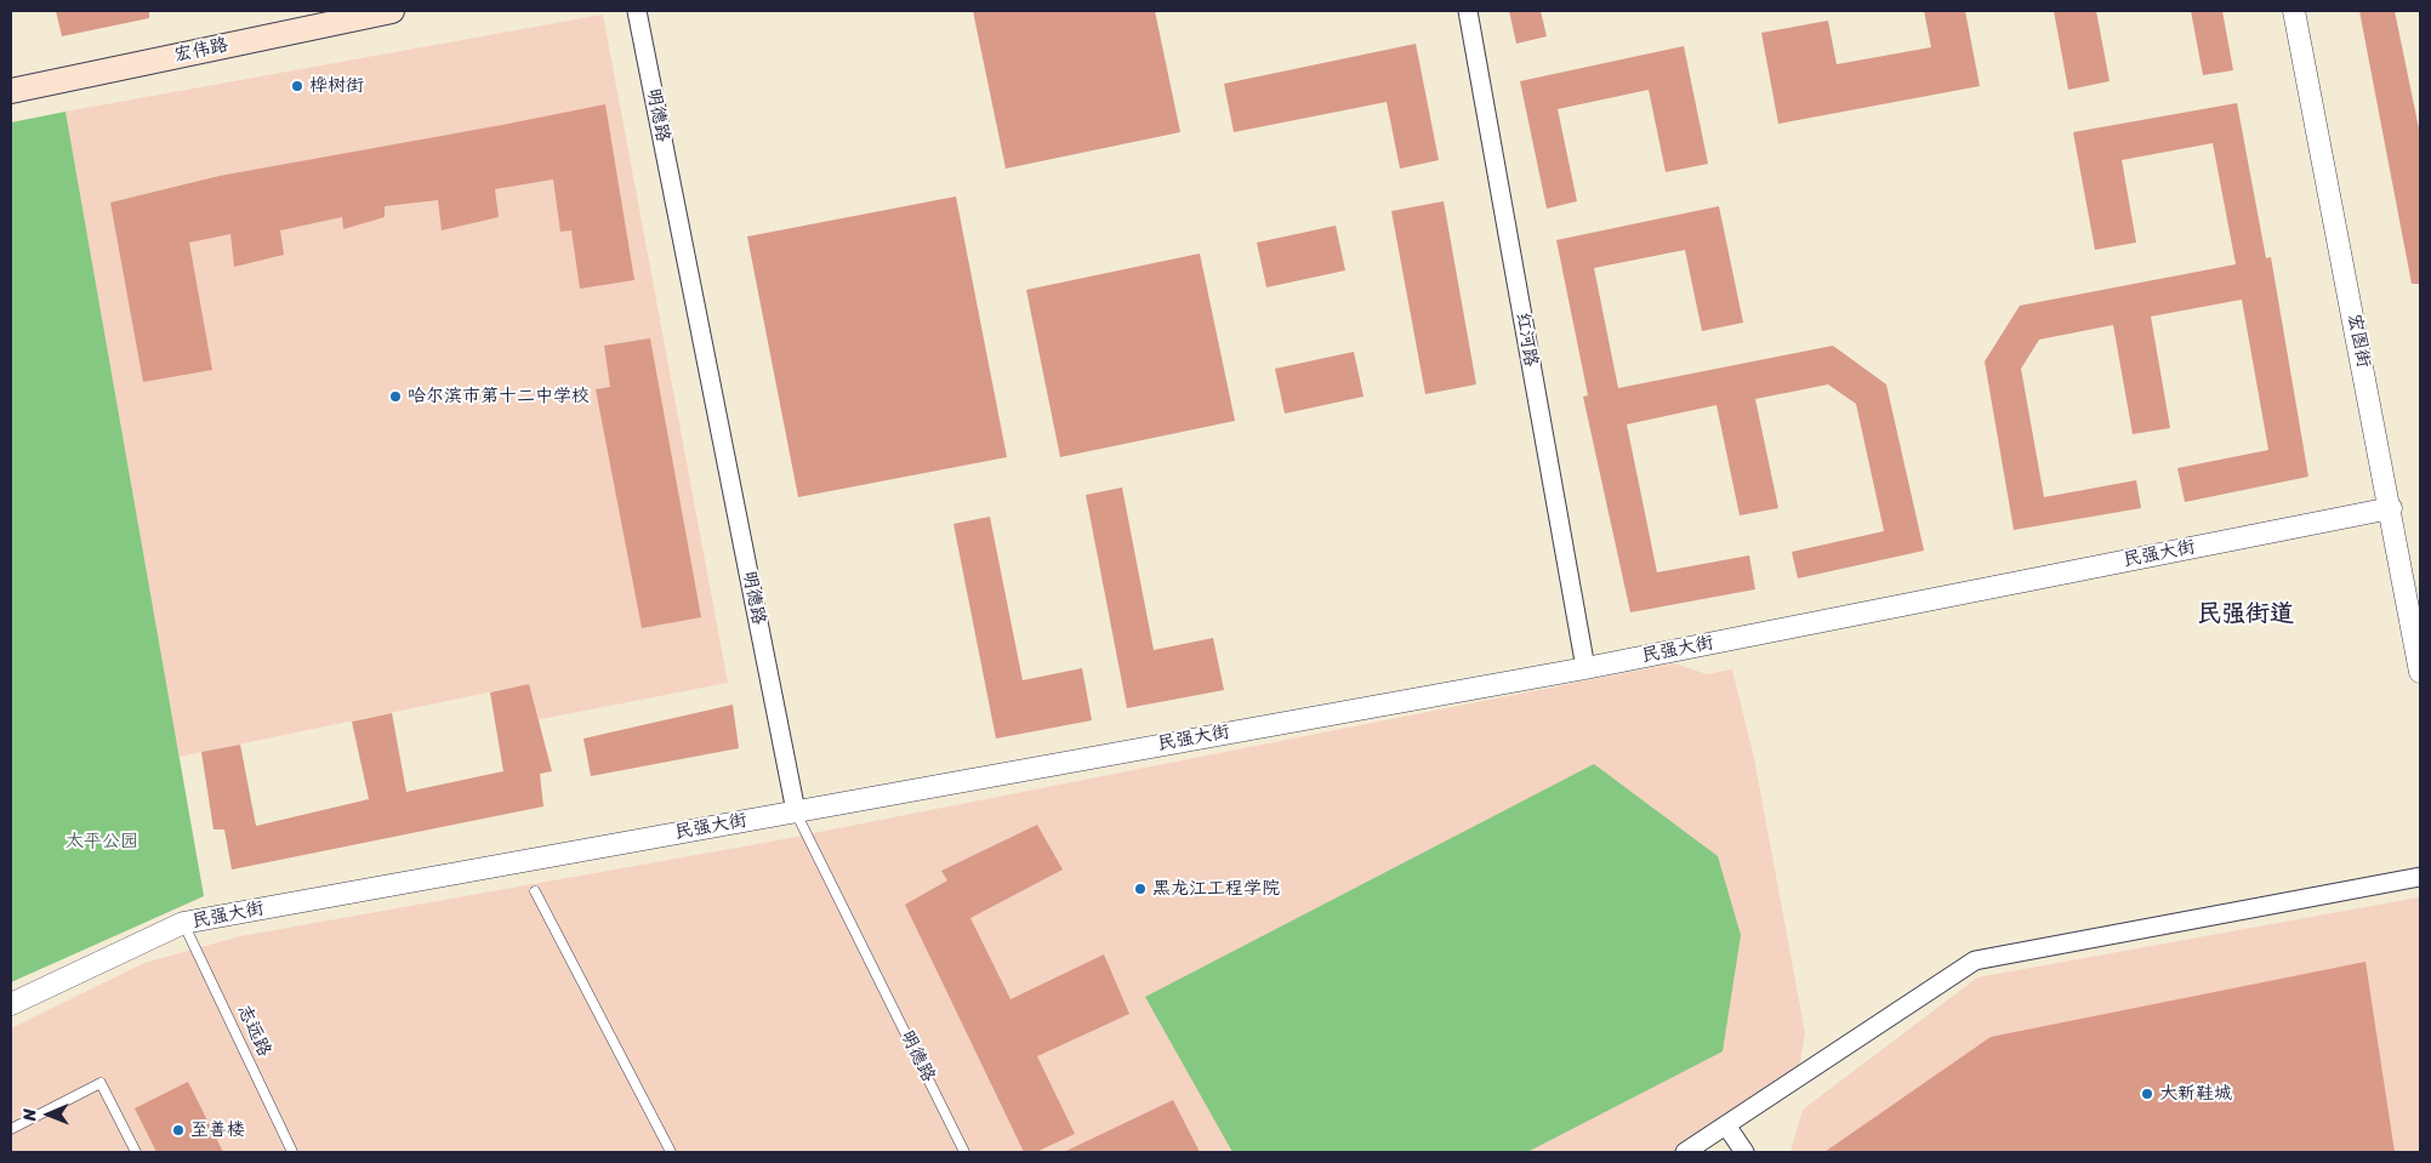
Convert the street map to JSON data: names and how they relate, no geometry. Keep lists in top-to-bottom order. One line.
{"streets":{"main road":["宏伟路"],"street":["明德路","红河路","宏图街","民强大街"],"lane":["志远路"]},"crossings":[["明德路","民强大街"],["红河路","民强大街"],["宏图街","民强大街"],["民强大街","志远路"]],"districts":["民强街道"],"parks":["太平公园"],"places":["桦树街","哈尔滨市第十二中学校","黑龙江工程学院","大新鞋城","至善楼"],"north":"left"}
